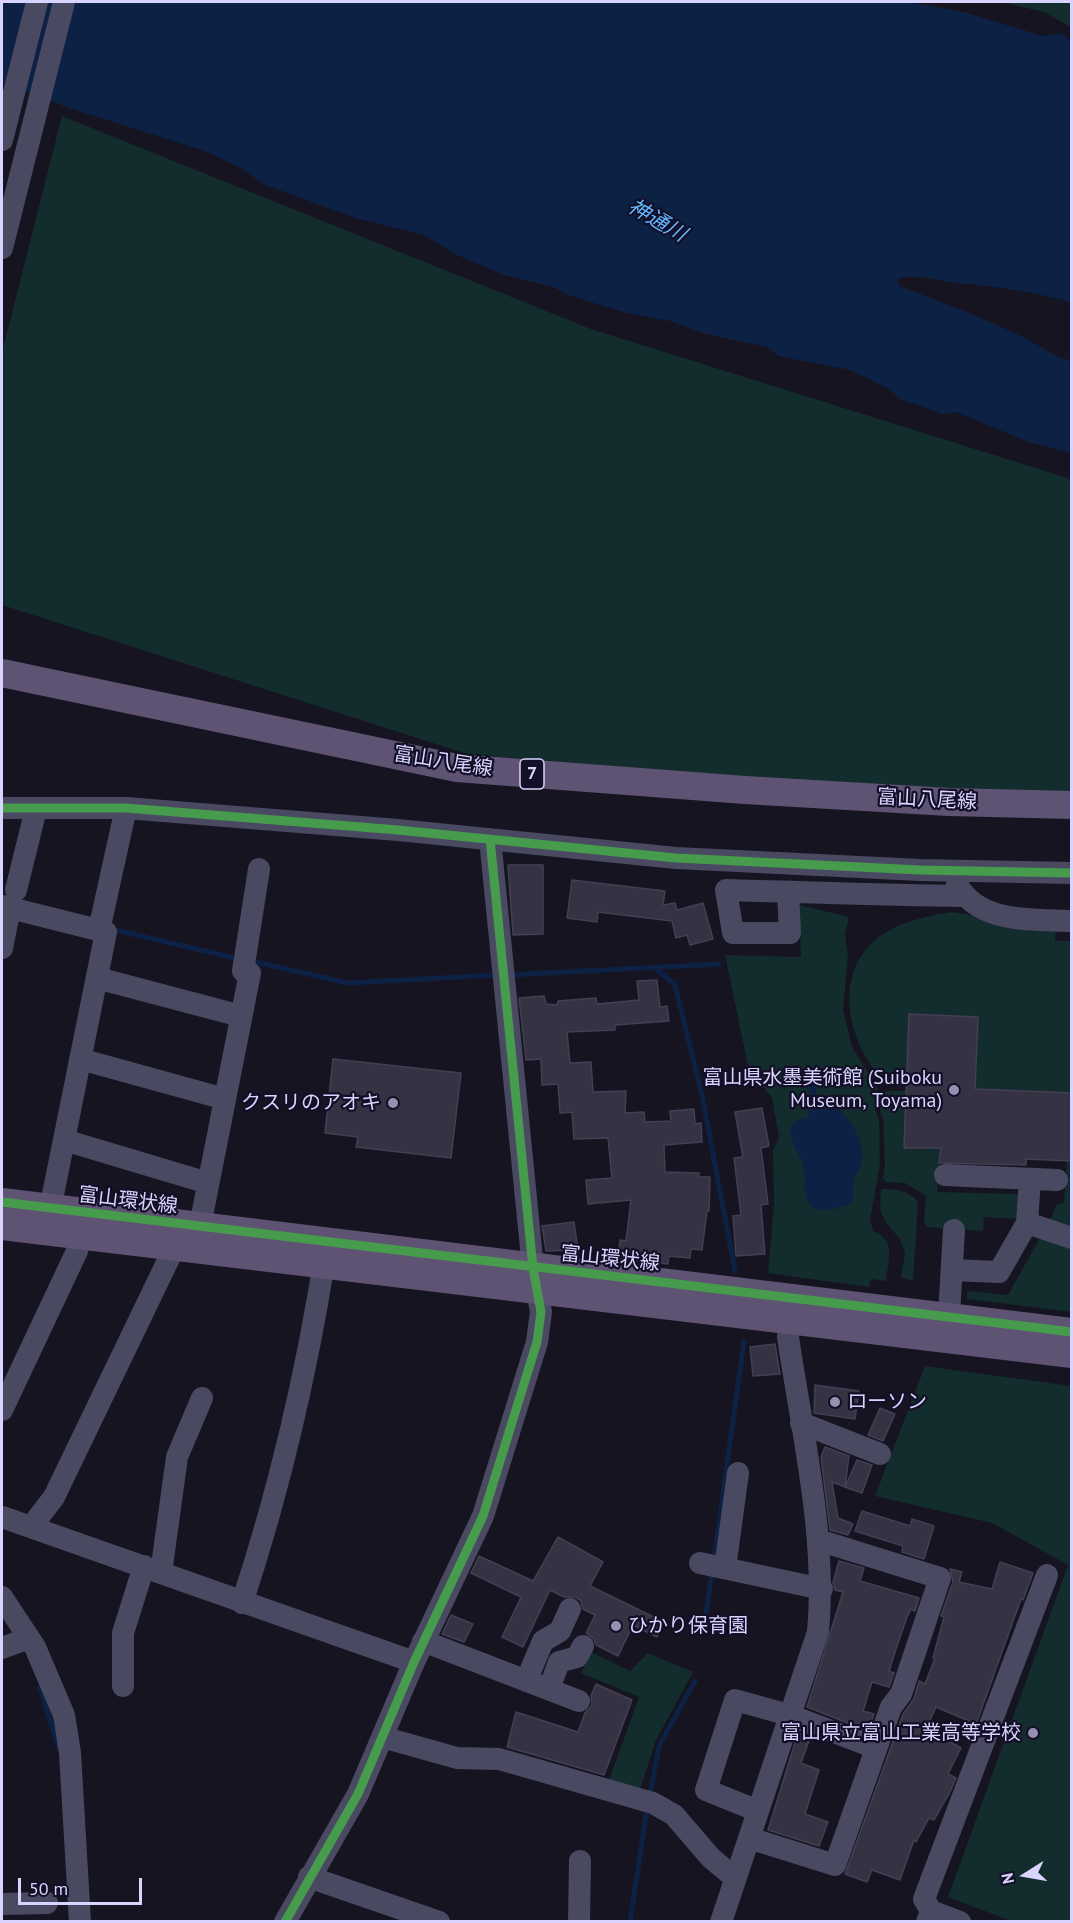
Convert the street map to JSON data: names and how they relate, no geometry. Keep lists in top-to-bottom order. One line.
{"streets":{"main road":["富山八尾線","7","富山環状線"]},"water":["神通川"],"places":["富山県水墨美術館 (Suiboku Museum, Toyama)","クスリのアオキ","ローソン","ひかり保育園","富山県立富山工業高等学校"],"scale_bar":"50 m","north":"left"}
